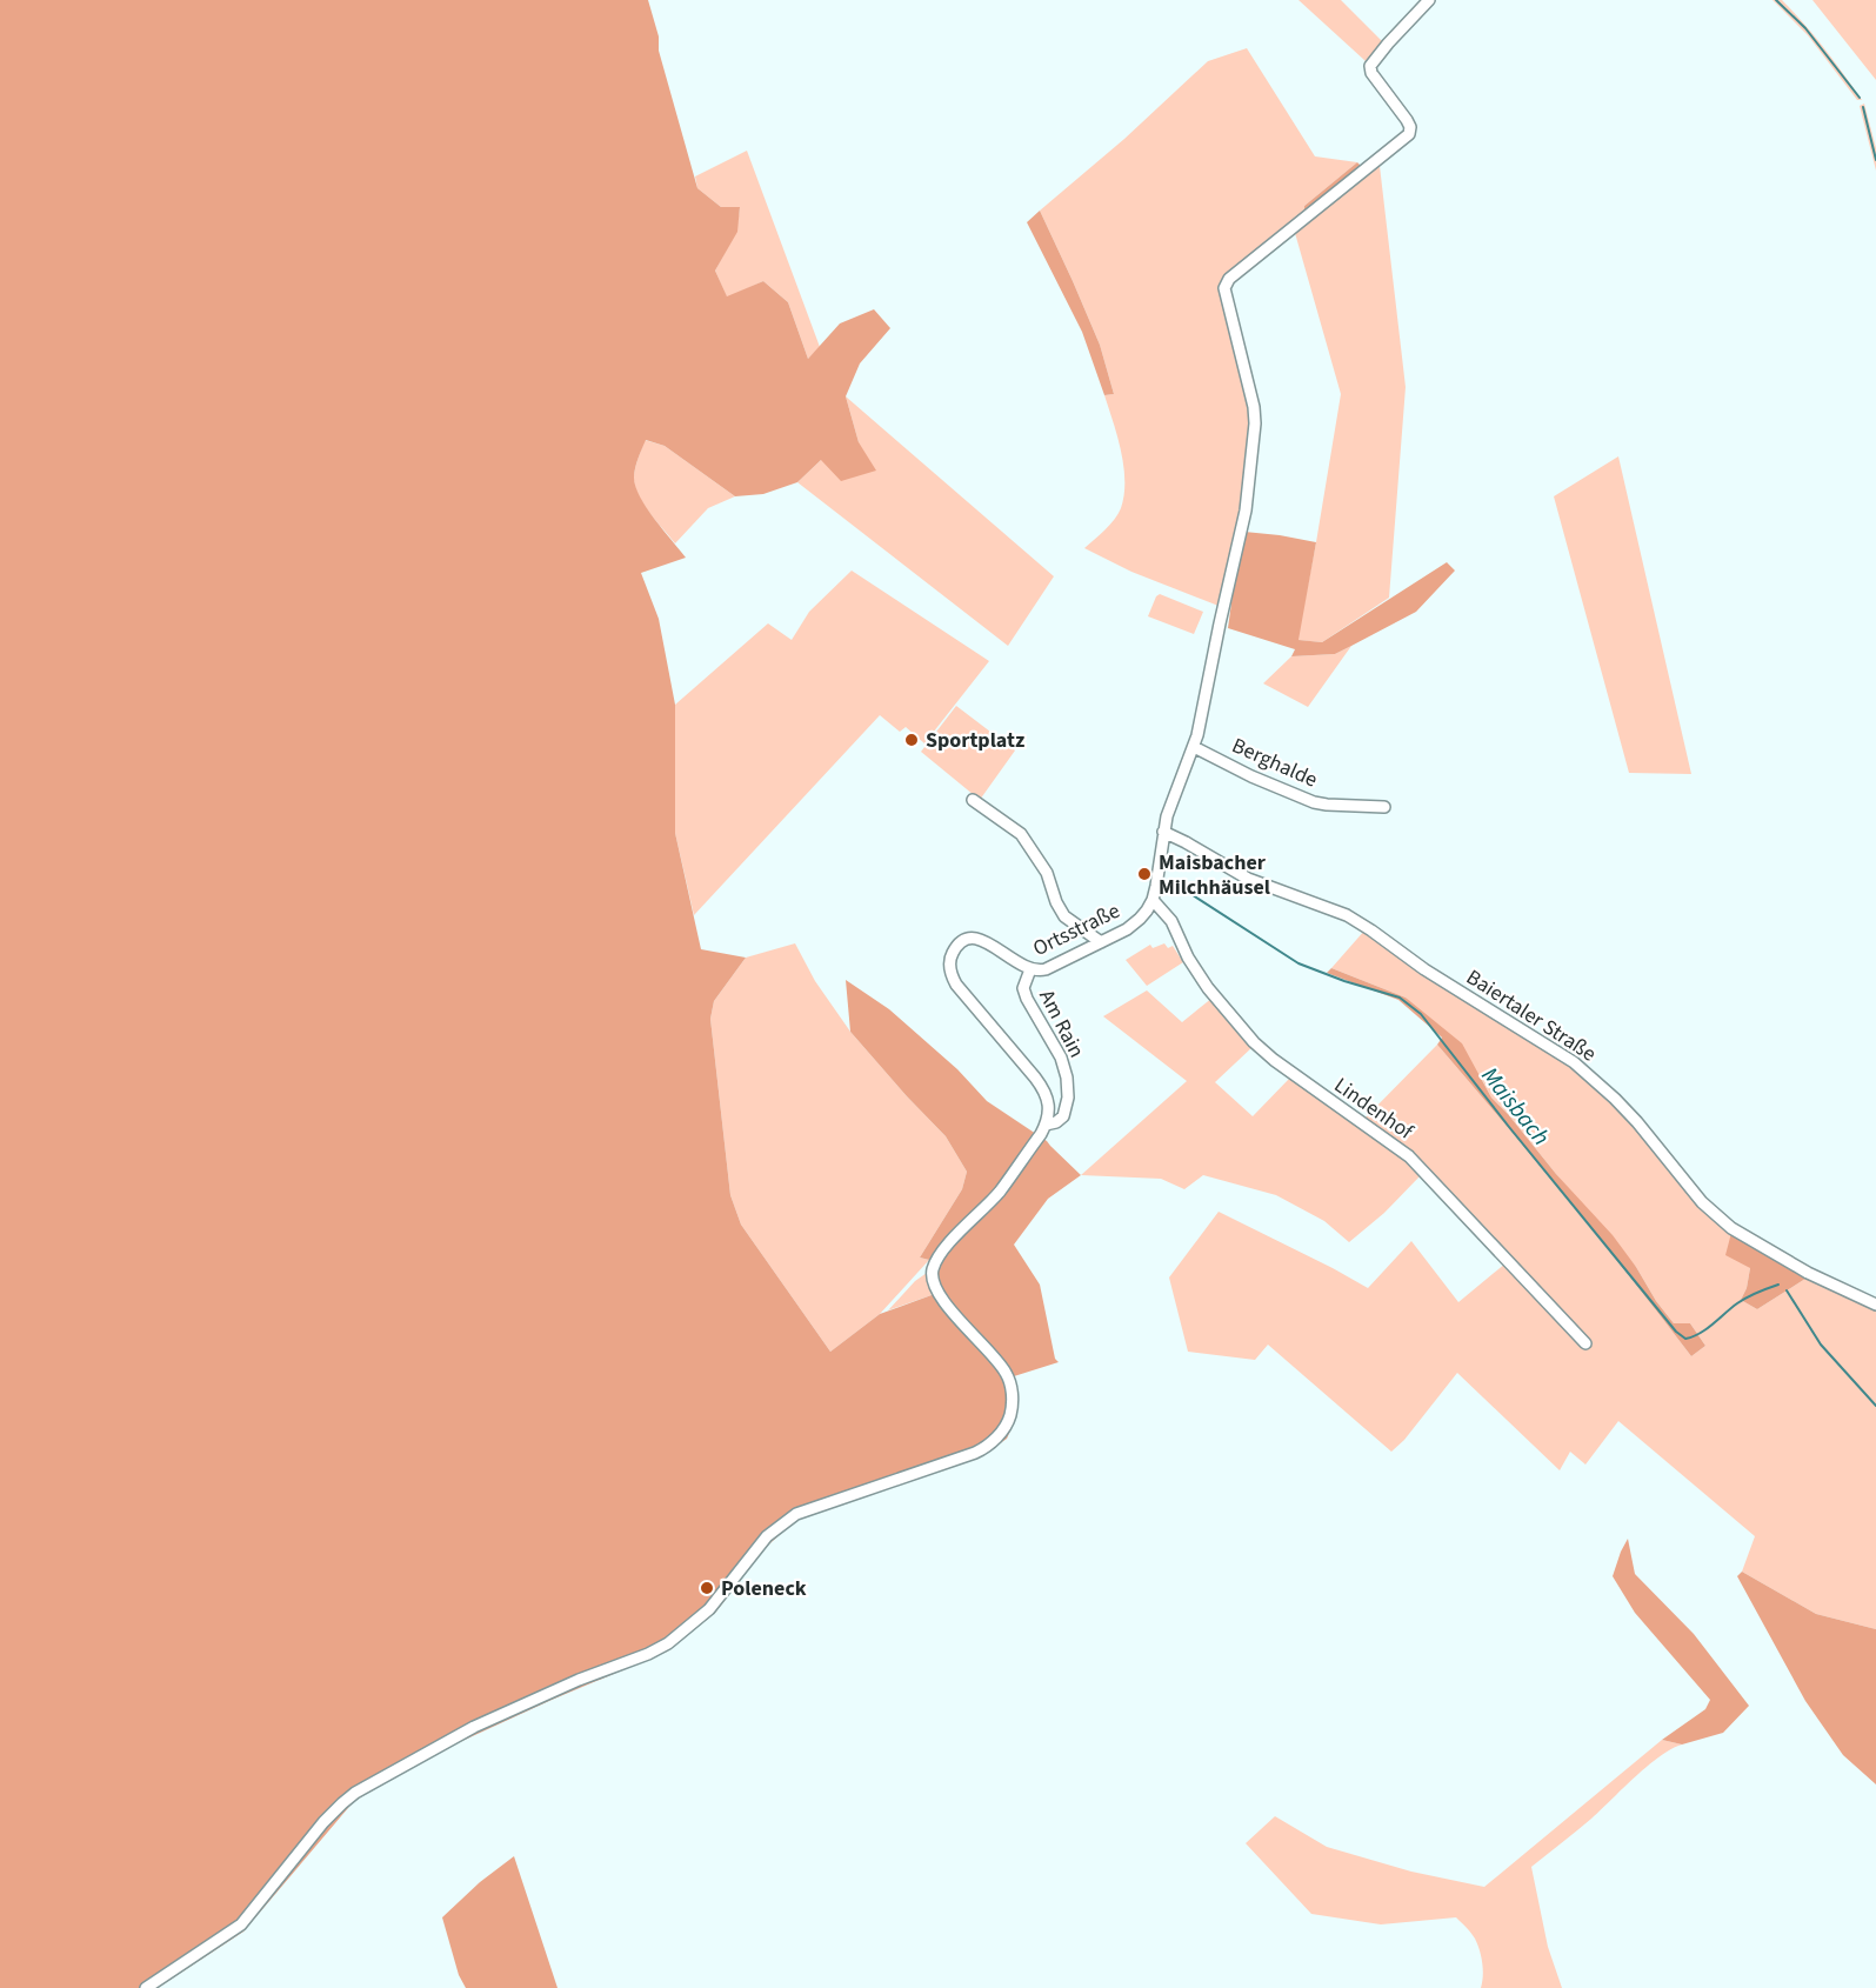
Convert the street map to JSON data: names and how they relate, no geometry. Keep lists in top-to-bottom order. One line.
{"streets":{"street":["Berghalde","Ortsstraße","Baiertaler Straße","Am Rain","Lindenhof"]},"crossings":[["Ortsstraße","Am Rain"],["Ortsstraße","Lindenhof"]],"water":["Maisbach"],"places":["Sportplatz","Maisbacher Milchhäusel","Poleneck"]}
